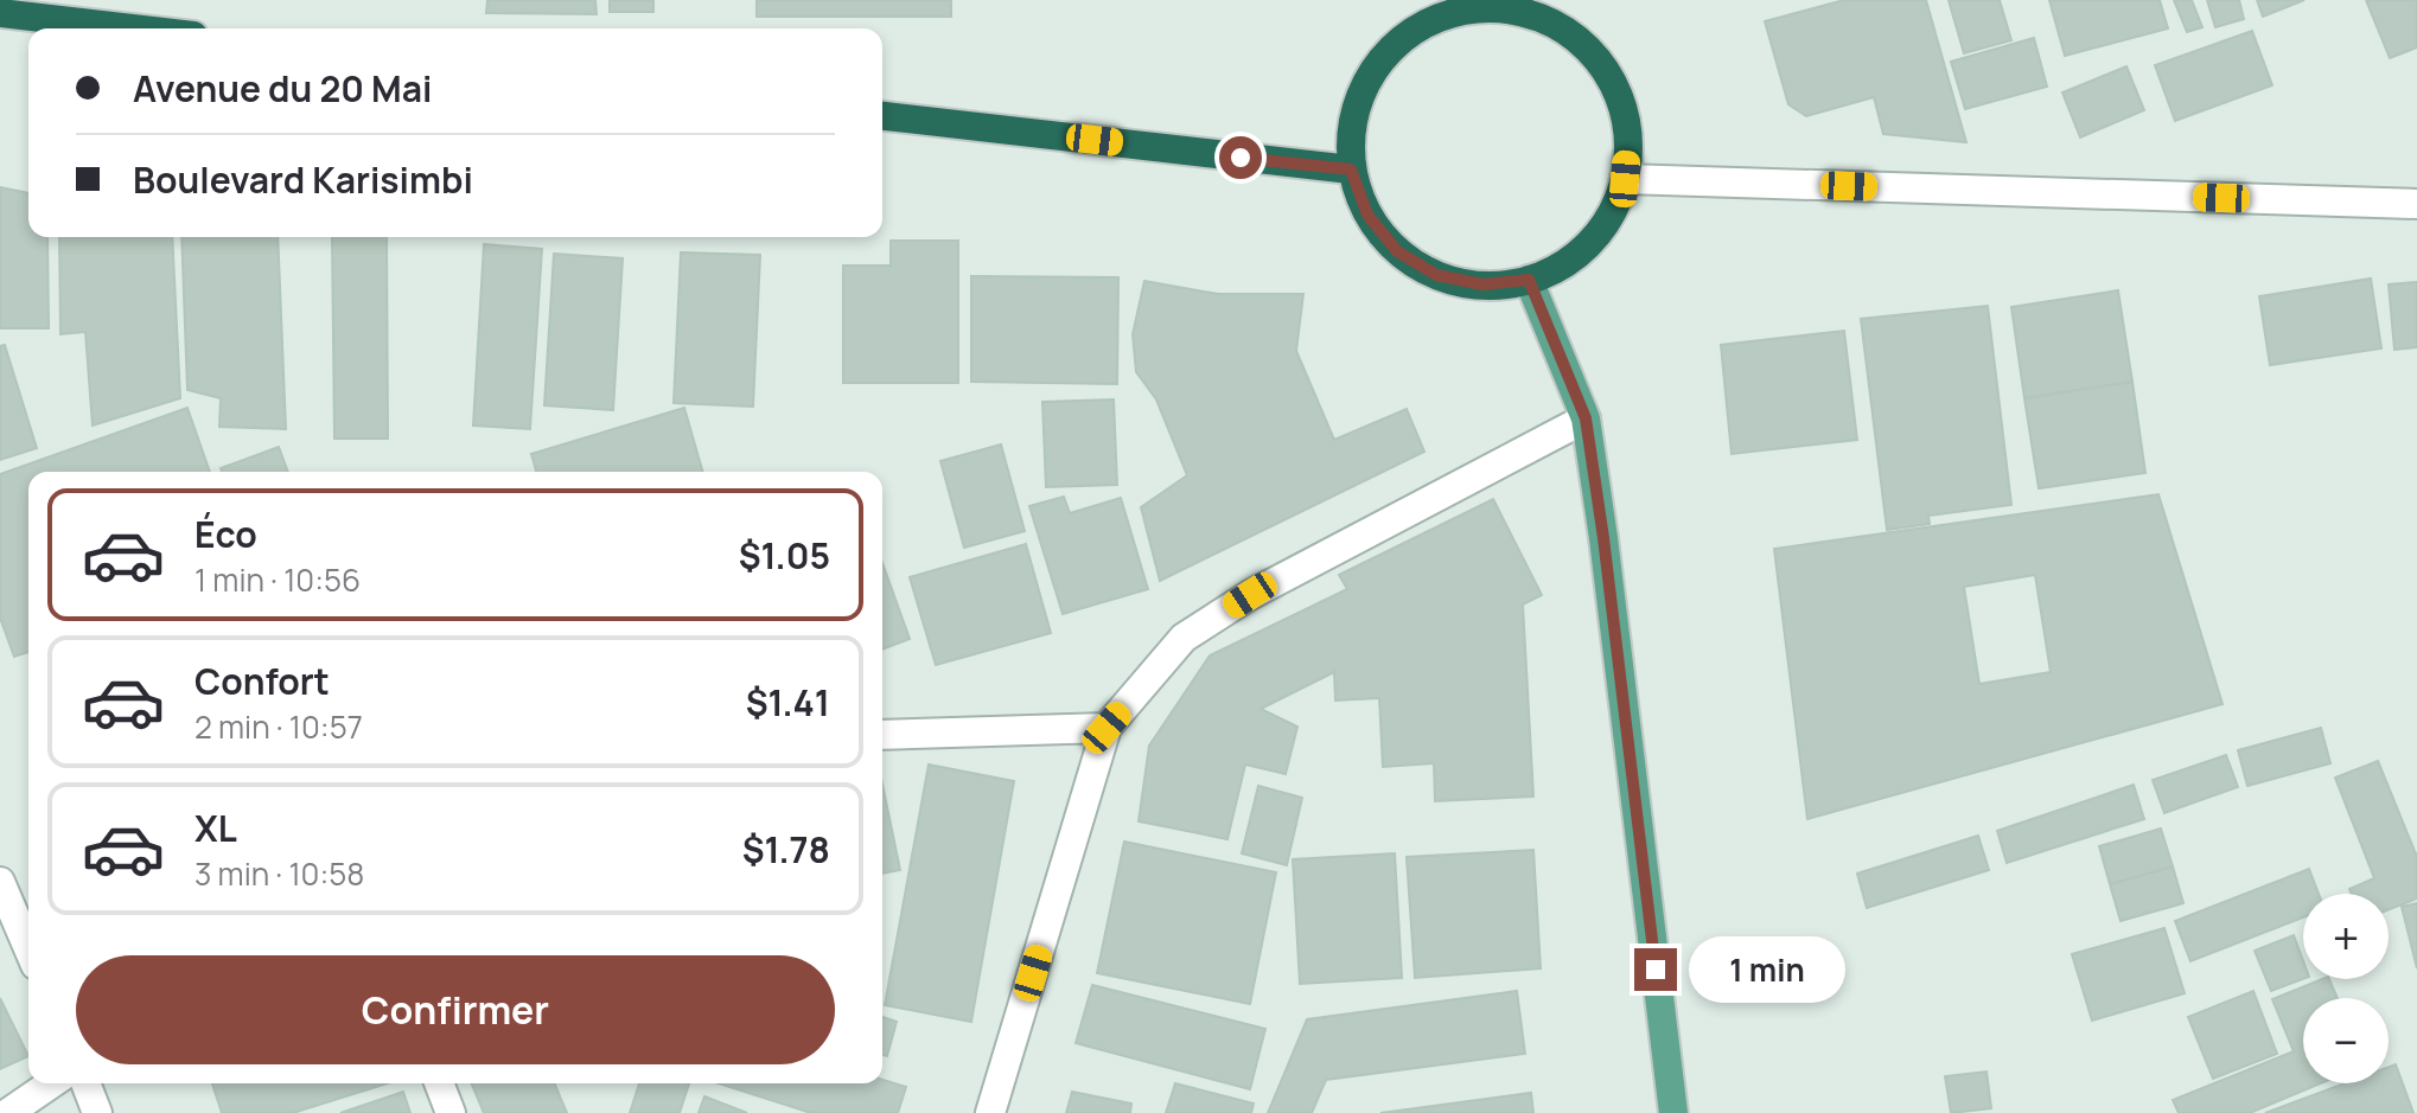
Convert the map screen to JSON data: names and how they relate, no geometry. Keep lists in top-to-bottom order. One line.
{"page":{"banner":["Avenue du 20 Mai","Boulevard Karisimbi"],"list":[{"name":"Éco","note":"1 min · 10:56","value":"$1.05"},{"name":"Confort","note":"2 min · 10:57","value":"$1.41"},{"name":"XL","note":"3 min · 10:58","value":"$1.78"}],"map_buttons":["+","−"],"bubble":"1 min","buttons":"Confirmer"}}
